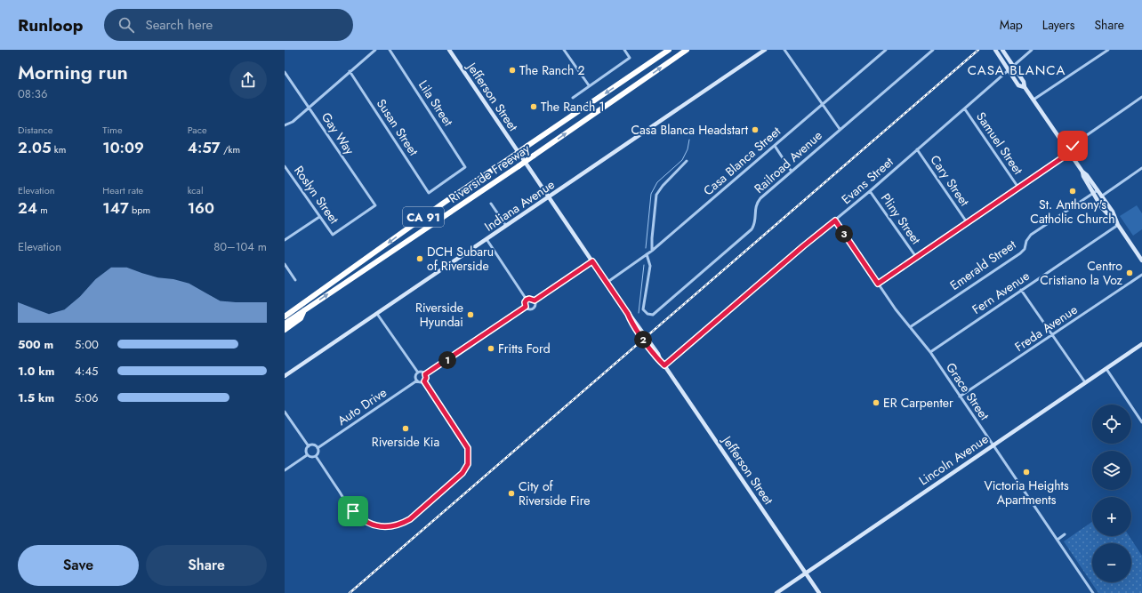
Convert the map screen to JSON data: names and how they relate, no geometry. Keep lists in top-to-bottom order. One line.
{"streets":{"highway":["Riverside Freeway","CA 91"],"street":["Jefferson Street","Lila Street","Susan Street","Gay Way","Samuel Street","Casa Blanca Street","Railroad Avenue","Evans Street","Cary Street","Roslyn Street","Indiana Avenue","Pliny Street","Emerald Street","Fern Avenue","Freda Avenue","Grace Street","Auto Drive","Lincoln Avenue"]},"crossings":[["Jefferson Street","Casa Blanca Street"],["Jefferson Street","Evans Street"],["Jefferson Street","Indiana Avenue"],["Jefferson Street","Lincoln Avenue"],["Lila Street","Susan Street"],["Gay Way","Roslyn Street"],["Samuel Street","Evans Street"],["Casa Blanca Street","Railroad Avenue"],["Evans Street","Cary Street"],["Evans Street","Pliny Street"],["Evans Street","Grace Street"],["Emerald Street","Grace Street"],["Fern Avenue","Grace Street"],["Freda Avenue","Grace Street"],["Grace Street","Lincoln Avenue"]],"districts":["CASA BLANCA"],"places":["The Ranch 2","The Ranch 1","Casa Blanca Headstart","St. Anthony's Catholic Church","DCH Subaru of Riverside","Centro Cristiano la Voz","Riverside Hyundai","Fritts Ford","ER Carpenter","Riverside Kia","Victoria Heights Apartments","City of Riverside Fire"],"page":{"header":"Runloop","search":"Search here","nav":["Map","Layers","Share"],"heading":["Morning run","08:36"],"stats":[["Distance","2.05 km"],["Time","10:09"],["Pace","4:57 /km"],["Elevation","24 m"],["Heart rate","147 bpm"],["kcal","160"]],"pins":["3","2","1"],"chart":["Elevation","80–104 m"],"list":[{"name":"500 m","note":"5:00"},{"name":"1.0 km","note":"4:45"},{"name":"1.5 km","note":"5:06"}],"map_buttons":["+","−"],"buttons":["Save","Share"]}}
